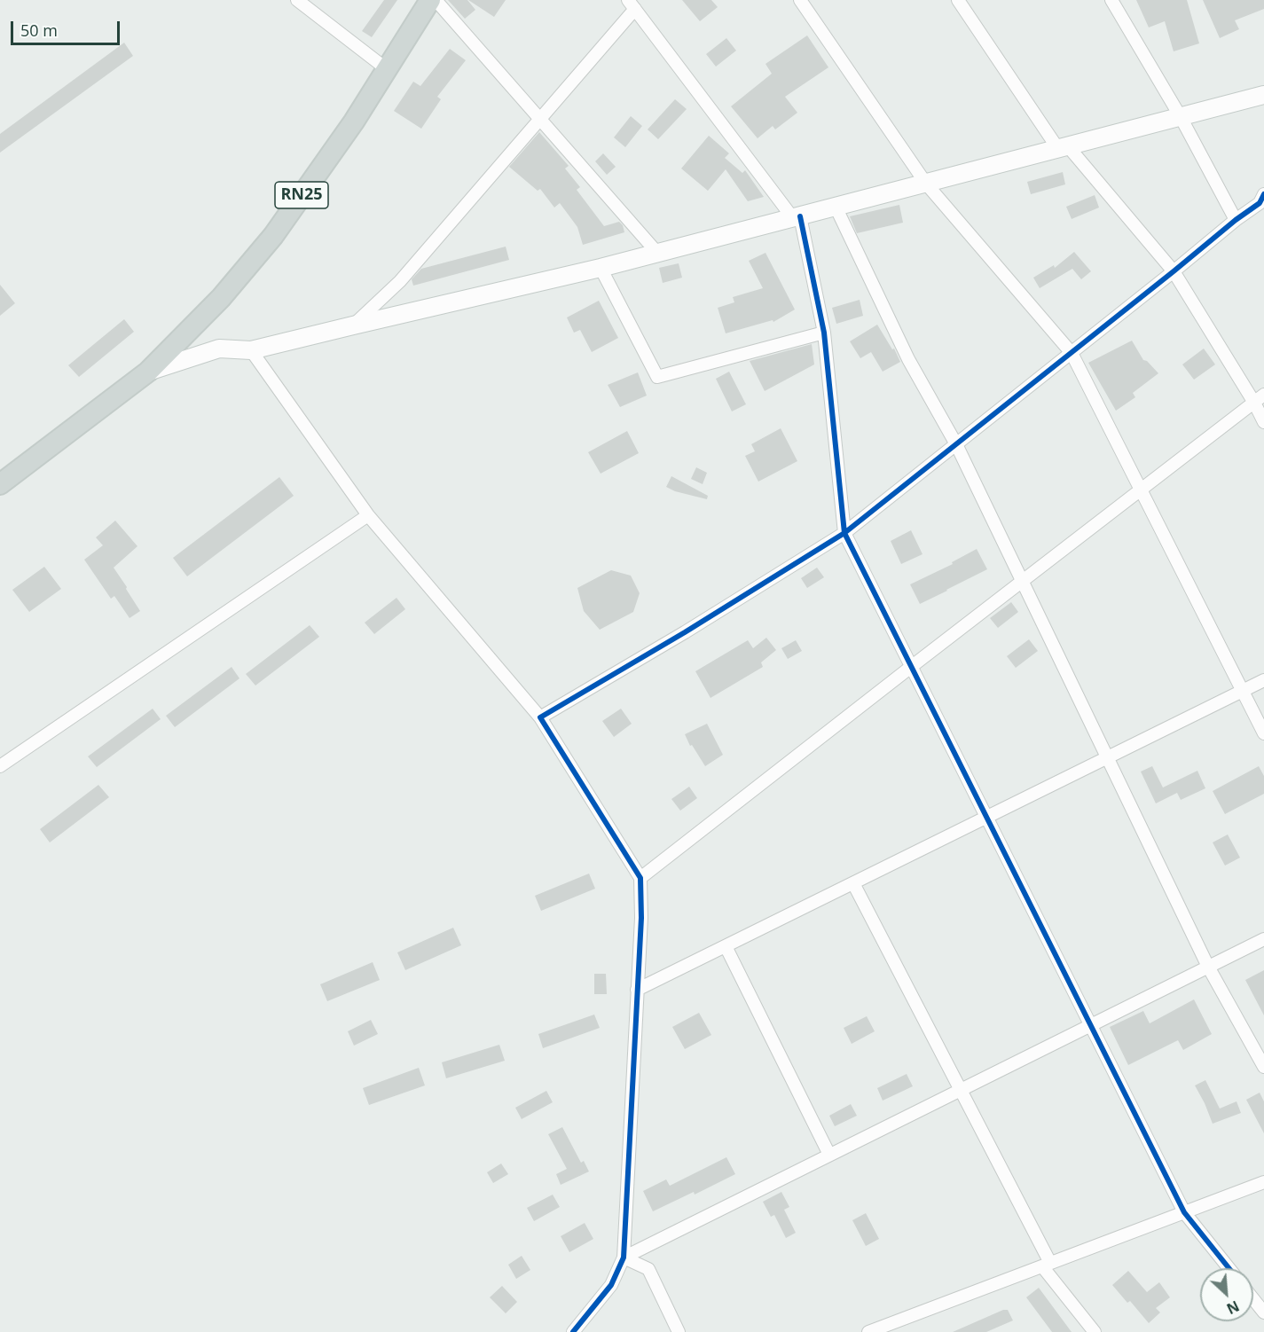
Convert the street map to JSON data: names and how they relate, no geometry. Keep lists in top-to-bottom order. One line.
{"streets":{"main road":["RN25"]},"scale_bar":"50 m","north":"bottom right"}
